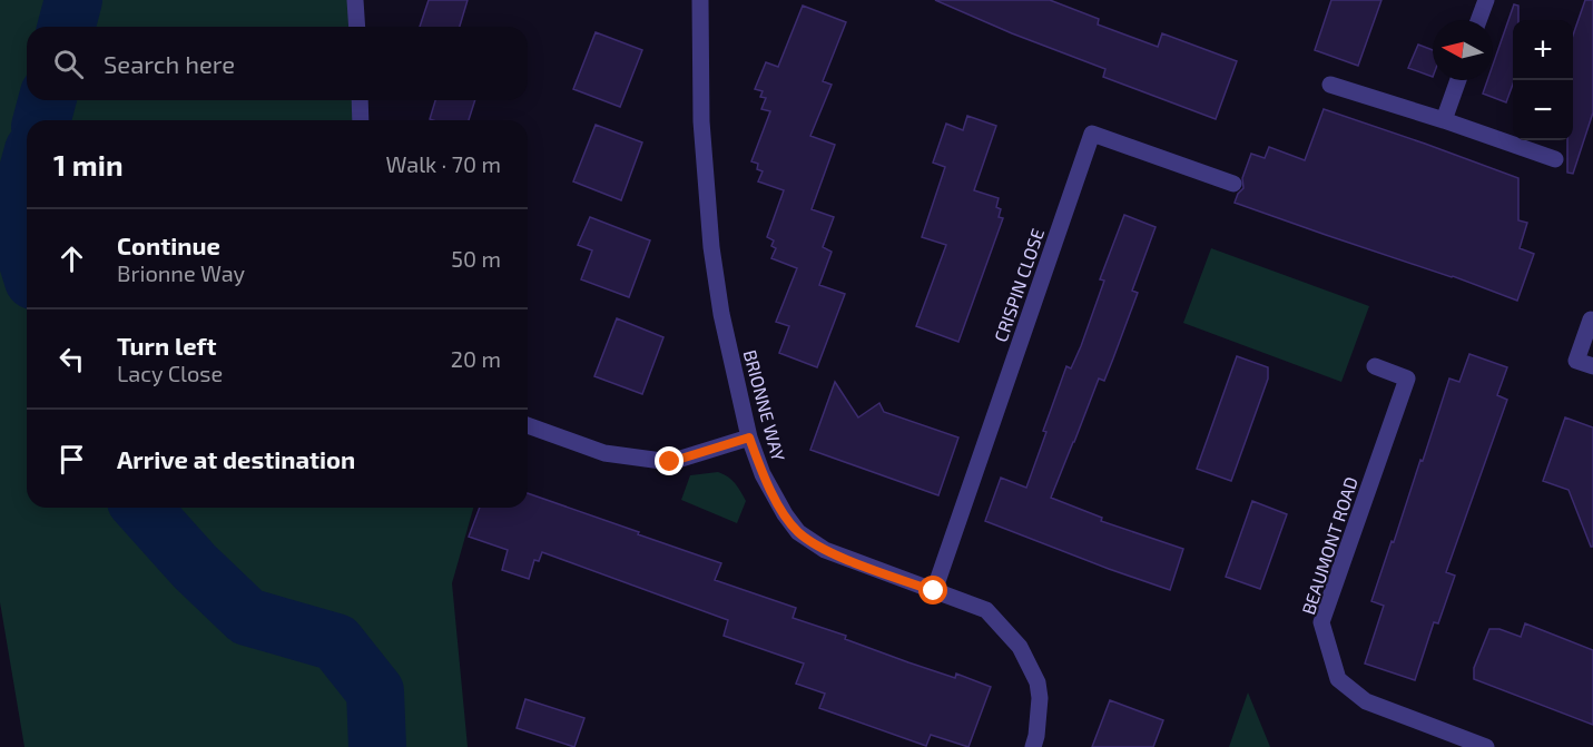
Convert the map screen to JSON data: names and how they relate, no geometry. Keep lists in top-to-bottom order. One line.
{"streets":{"street":["CRISPIN CLOSE","BRIONNE WAY","BEAUMONT ROAD"]},"crossings":[["CRISPIN CLOSE","BRIONNE WAY"]],"north":"left","page":{"map_buttons":["+","−"],"search":"Search here","heading":["1 min","Walk · 70 m"],"list":[["Continue","Brionne Way","50 m"],["Turn left","Lacy Close","20 m"],"Arrive at destination"]}}
